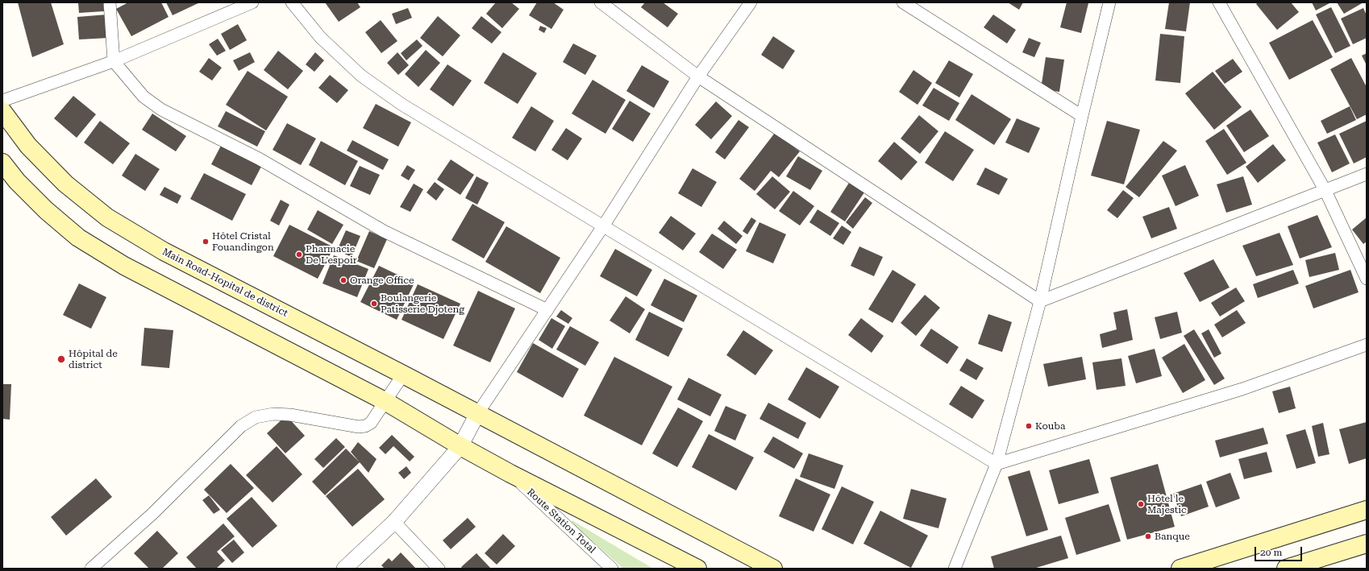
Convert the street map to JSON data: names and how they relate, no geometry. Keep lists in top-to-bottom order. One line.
{"streets":{"main road":["Main Road-Hopital de district"],"street":["Route Station Total"]},"places":["Hôtel Cristal Fouandingon","Pharmacie De L'espoir","Orange Office","Boulangerie Patisserie Djoteng","Hôpital de district","Kouba","Hôtel le Majestic","Banque"],"scale_bar":"20 m"}
